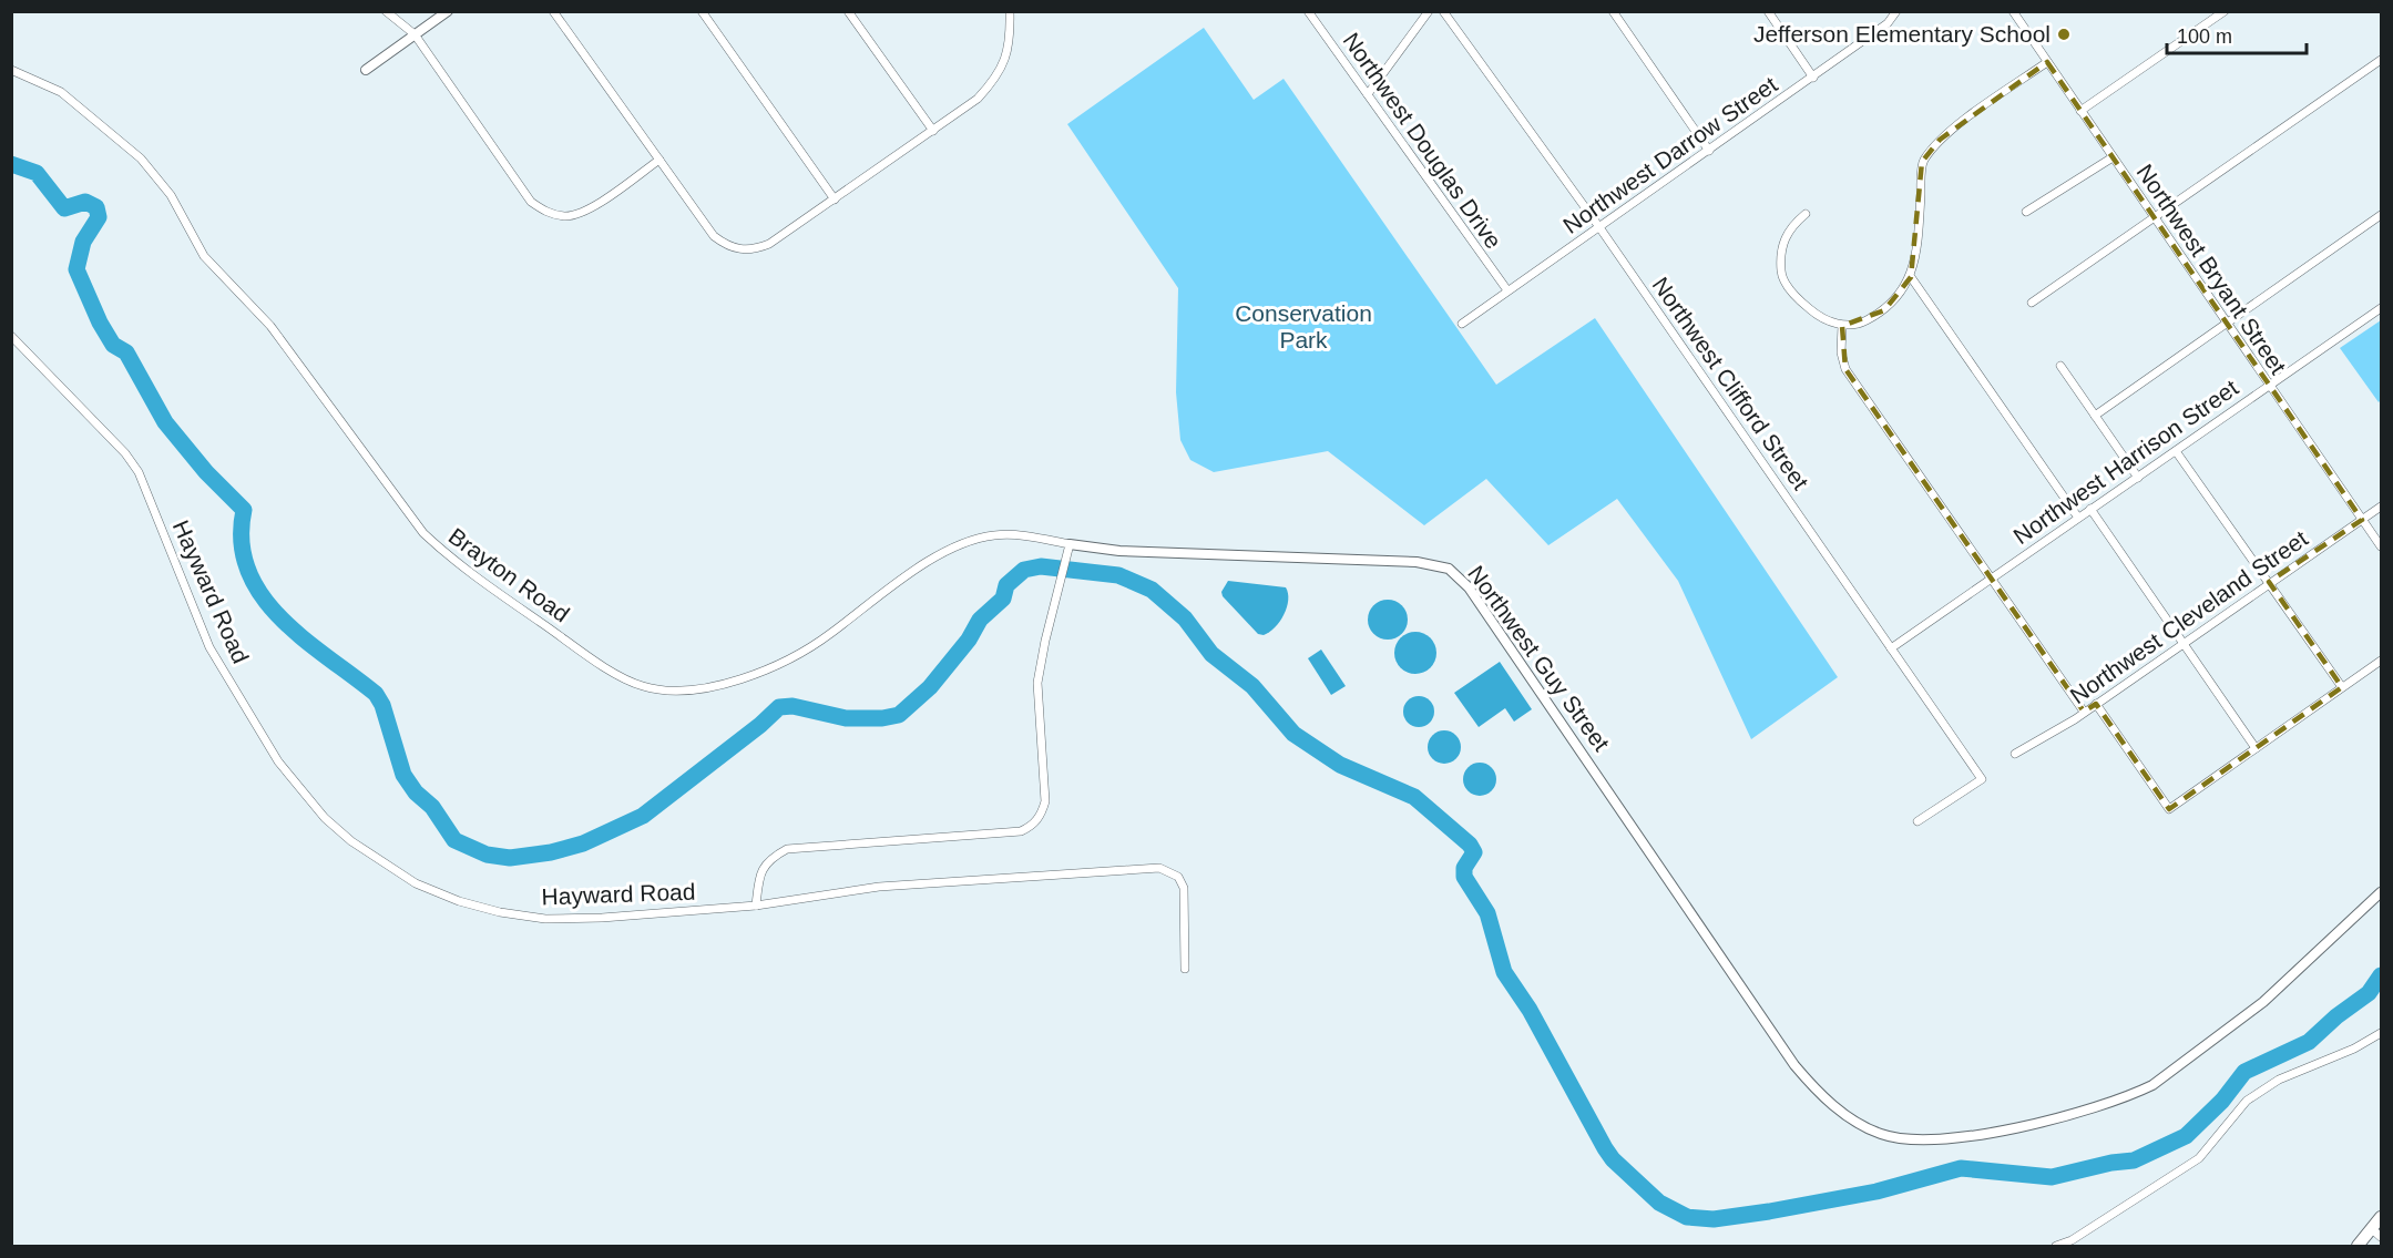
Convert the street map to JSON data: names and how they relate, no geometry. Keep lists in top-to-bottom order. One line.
{"streets":{"street":["Northwest Douglas Drive","Northwest Darrow Street","Northwest Bryant Street","Northwest Clifford Street","Northwest Harrison Street","Brayton Road","Hayward Road","Northwest Cleveland Street","Northwest Guy Street"]},"crossings":[["Northwest Douglas Drive","Northwest Darrow Street"],["Northwest Darrow Street","Northwest Clifford Street"],["Northwest Bryant Street","Northwest Harrison Street"],["Northwest Bryant Street","Northwest Cleveland Street"],["Northwest Clifford Street","Northwest Harrison Street"],["Brayton Road","Northwest Guy Street"]],"parks":["Conservation Park"],"places":["Jefferson Elementary School"],"scale_bar":"100 m"}
